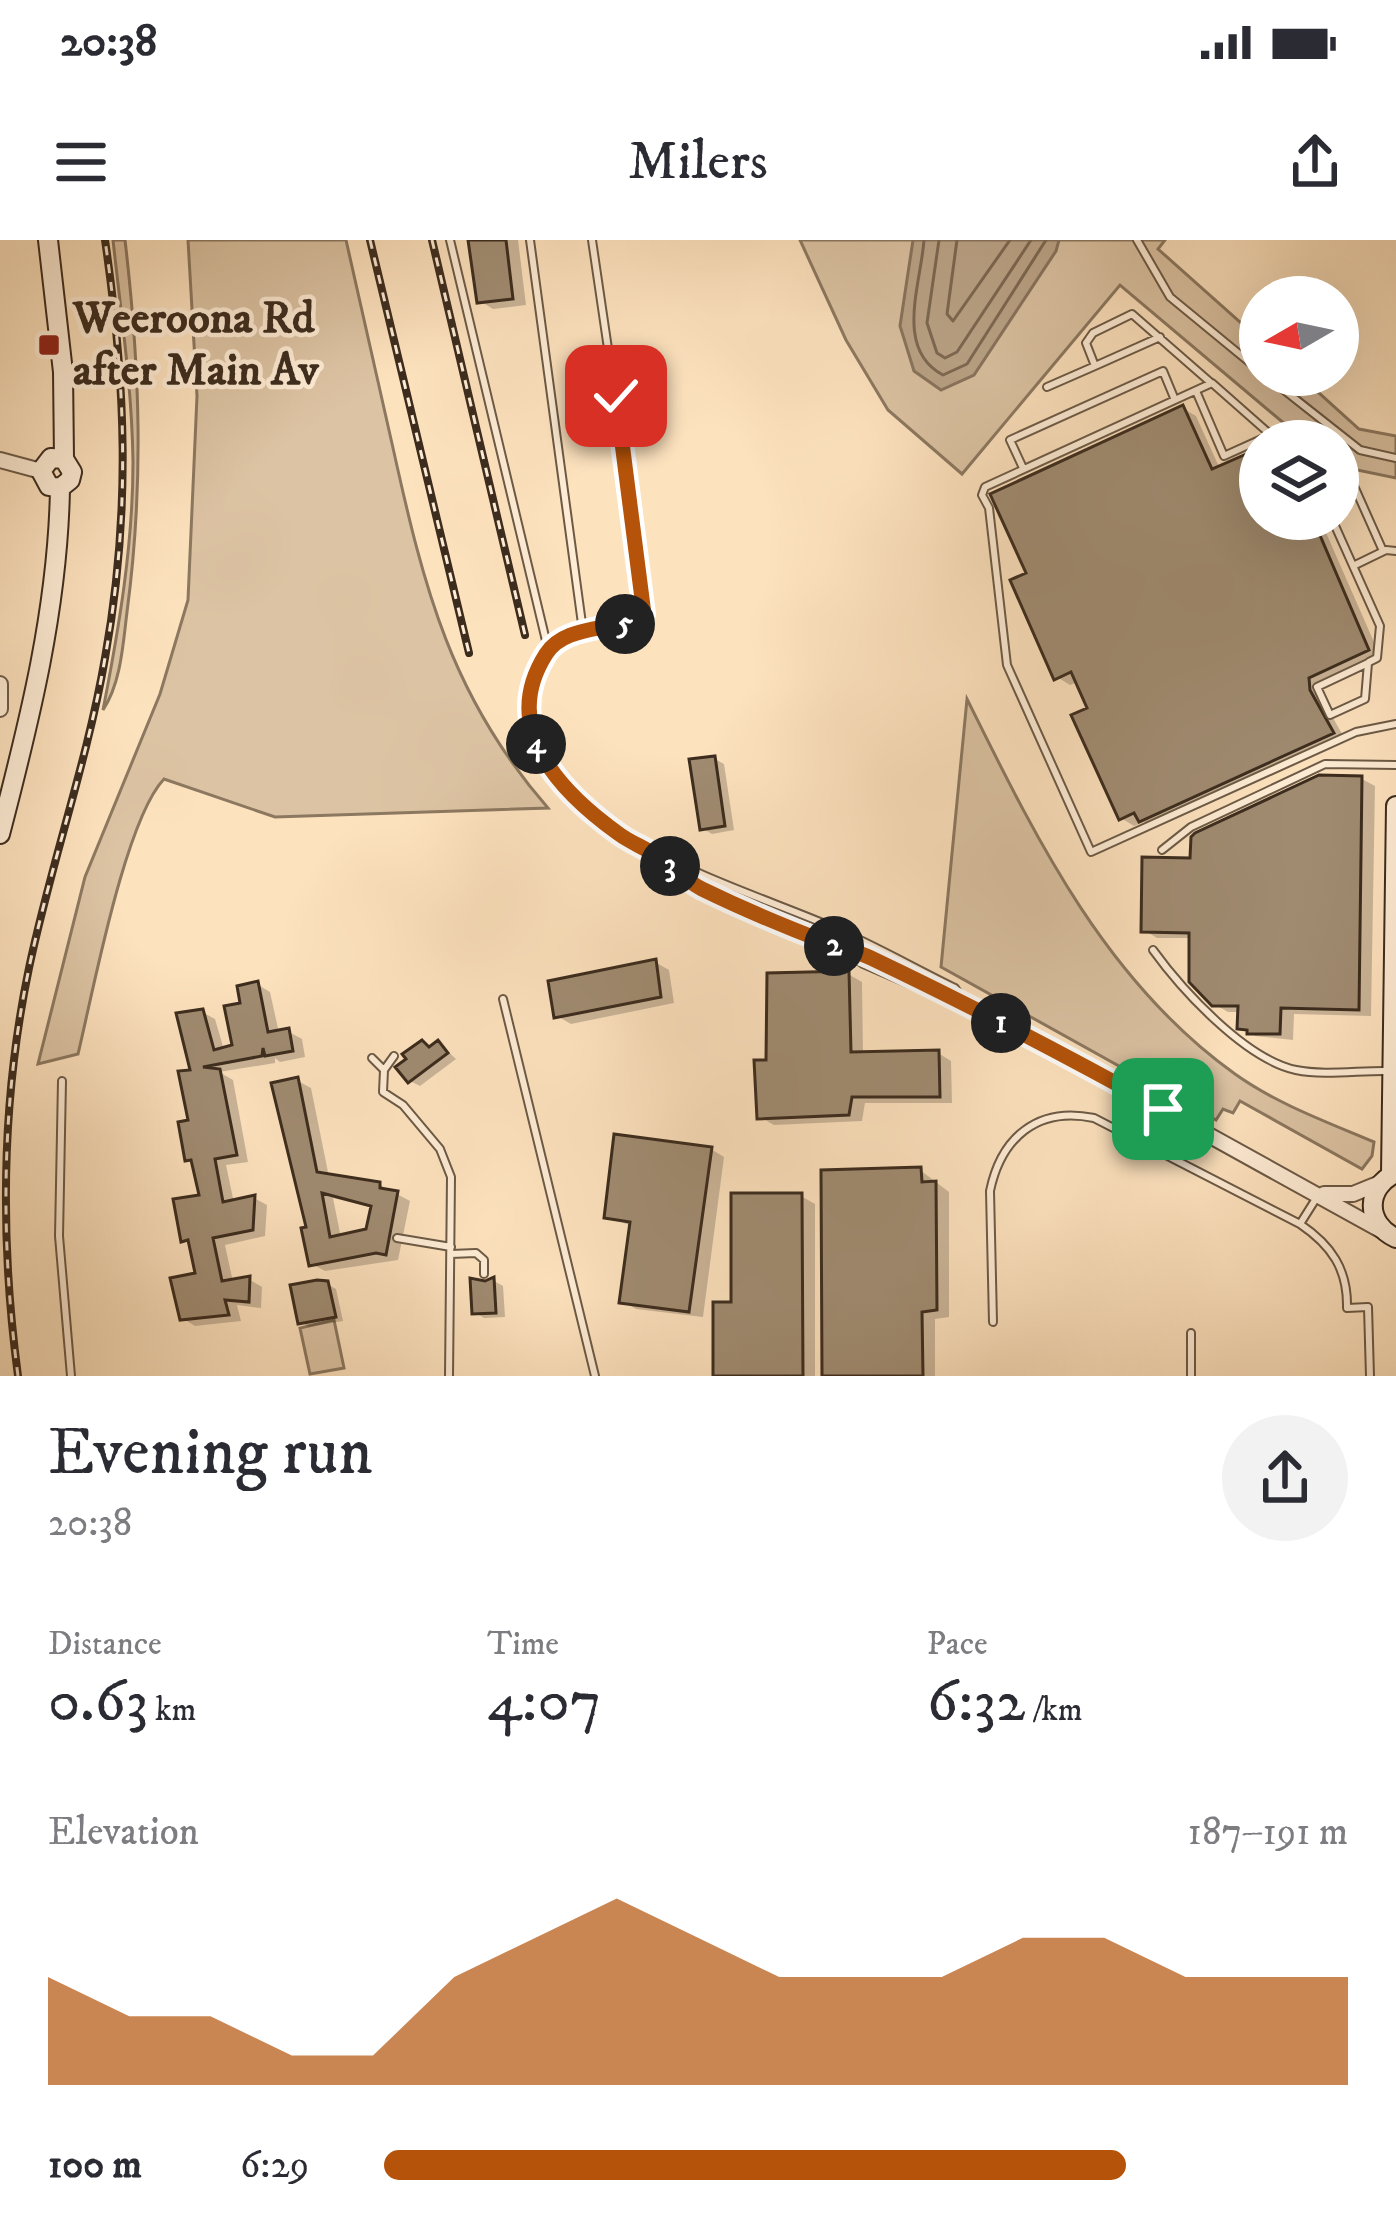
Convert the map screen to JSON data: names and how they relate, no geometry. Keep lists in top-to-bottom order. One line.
{"places":{"transit":["Weeroona Rd after Main Av"]},"north":"left","page":{"status":"20:38","header":"Milers","pins":["5","4","3","2","1"],"heading":["Evening run","20:38"],"stats":[["Distance","0.63 km"],["Time","4:07"],["Pace","6:32 /km"]],"chart":["Elevation","187–191 m"],"list":[{"name":"100 m","note":"6:29"}]}}
